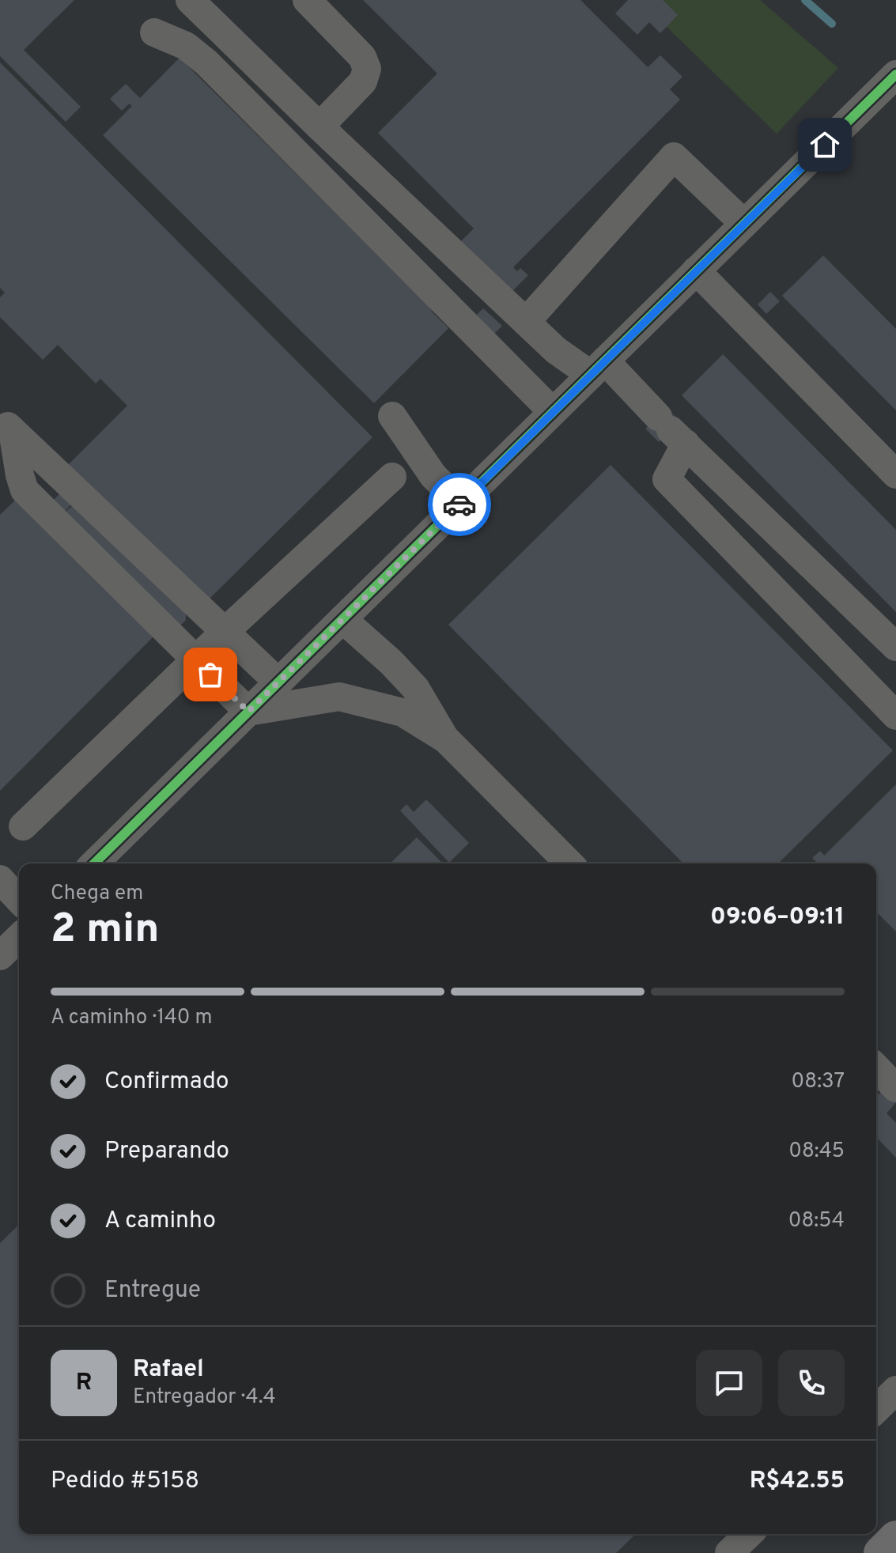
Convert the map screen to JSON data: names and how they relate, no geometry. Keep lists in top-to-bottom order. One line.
{"page":{"heading":["2 min","Chega em","09:06–09:11"],"panel":["Rafael","Entregador · 4.4","Pedido #5158","R$42.55"],"bar":"A caminho · 140 m","list":[["Confirmado","08:37"],["Preparando","08:45"],["A caminho","08:54"],"Entregue"],"round":"R"}}
